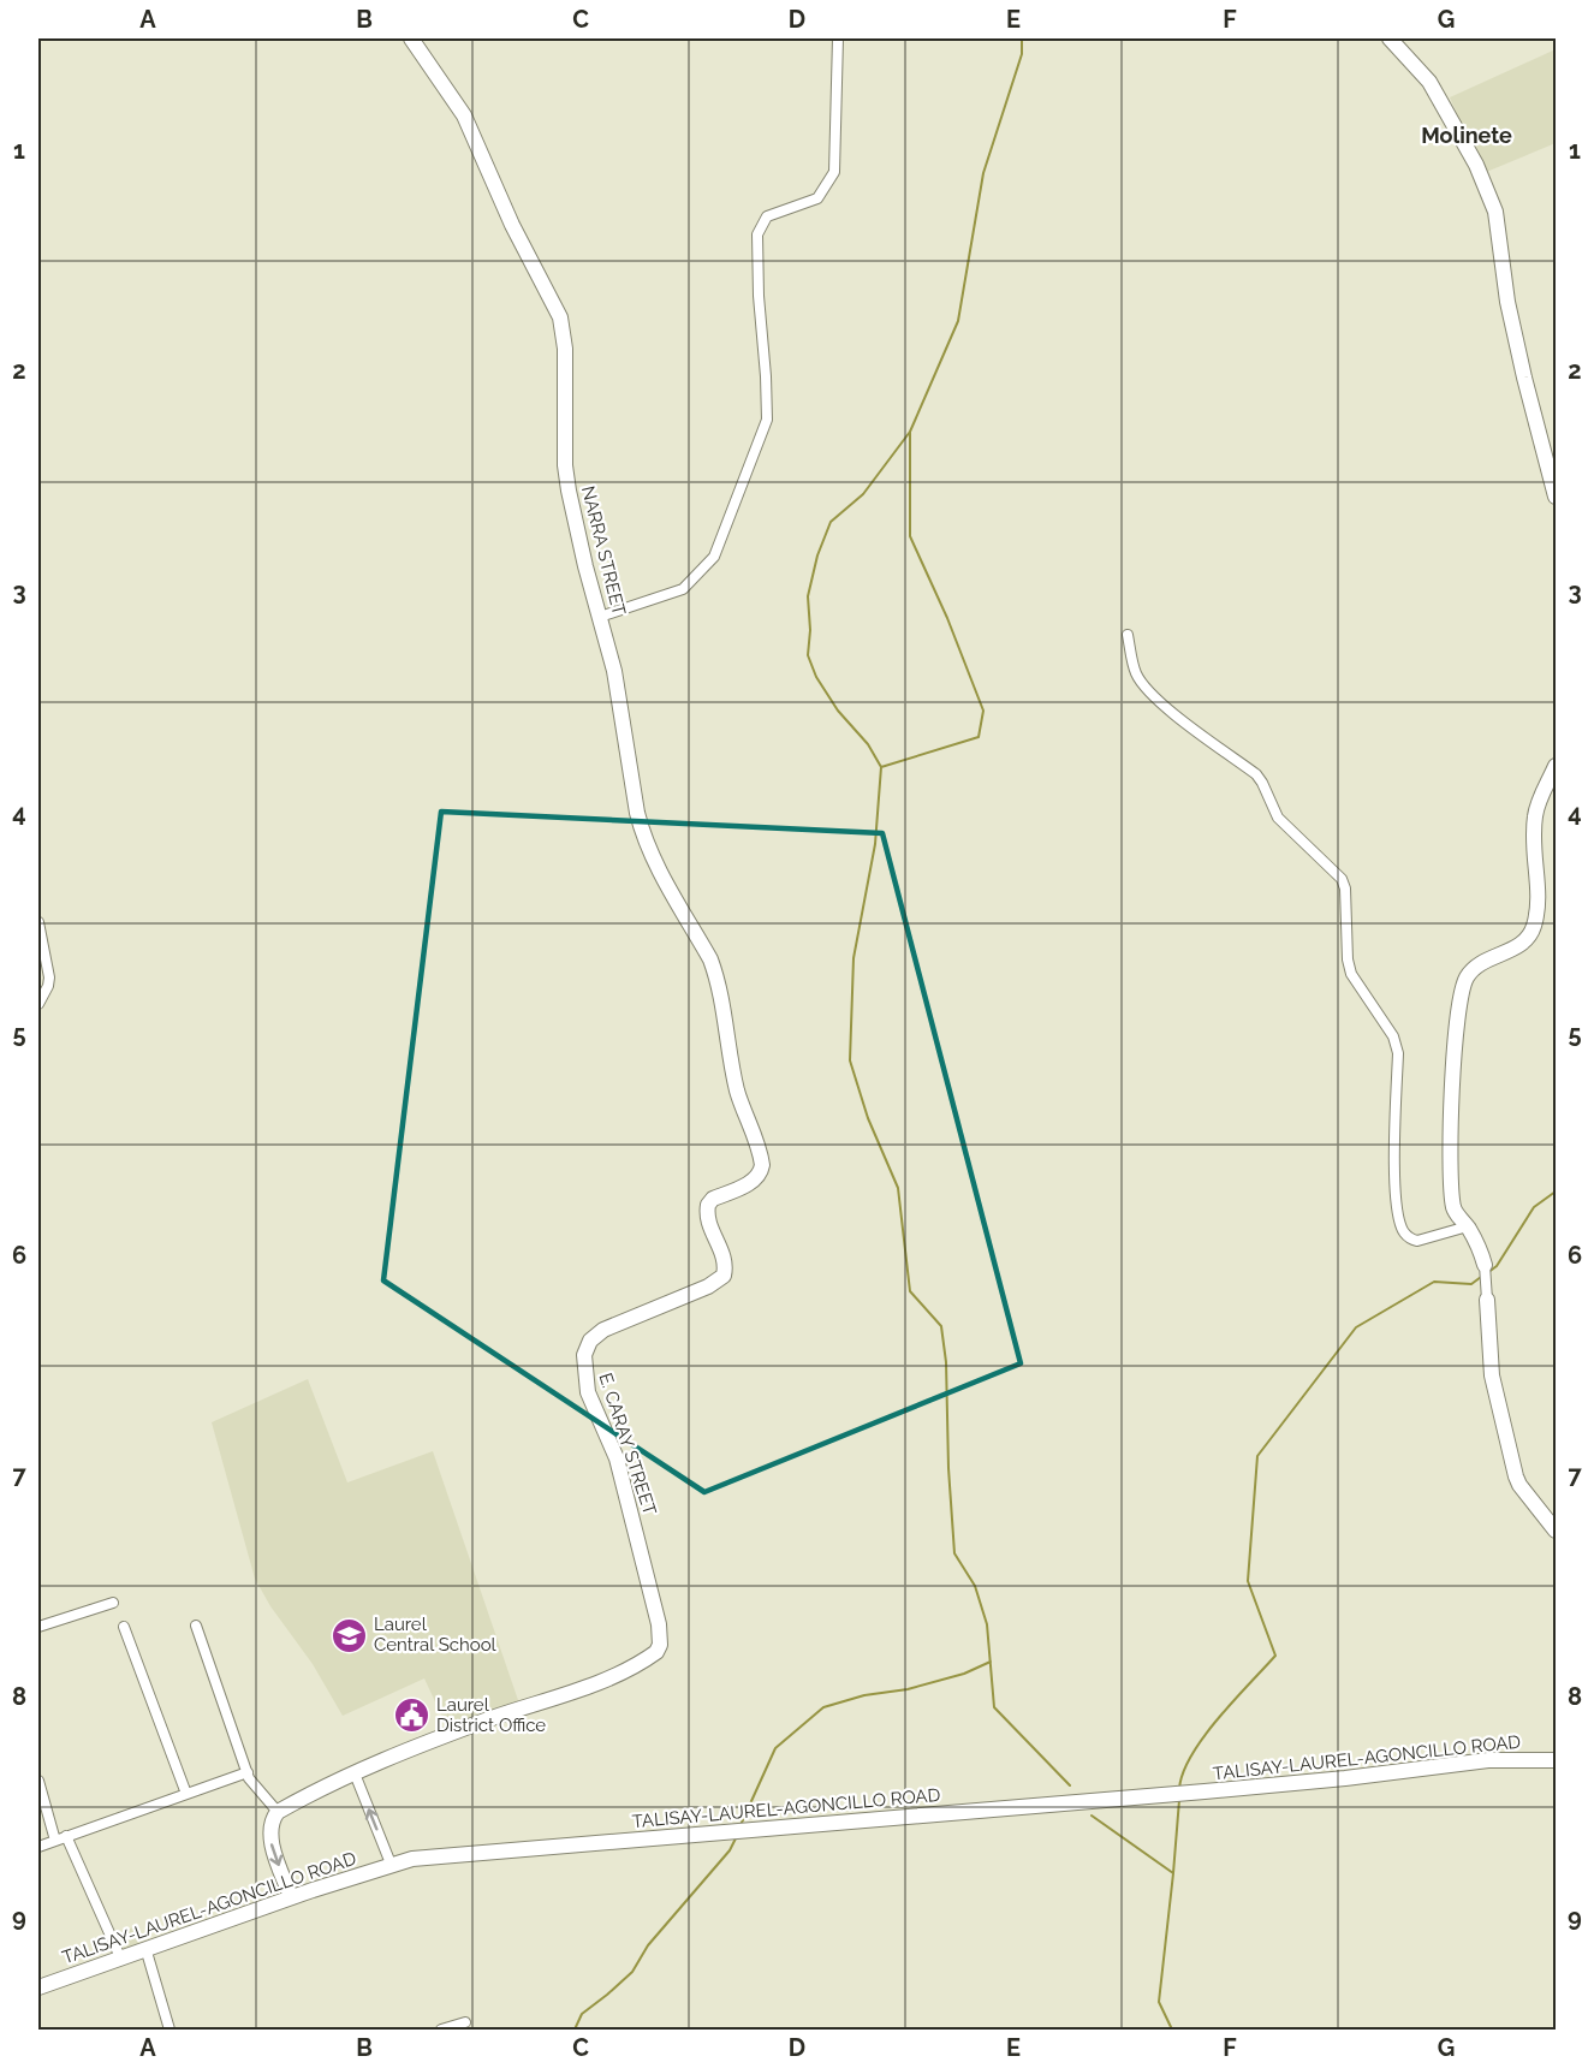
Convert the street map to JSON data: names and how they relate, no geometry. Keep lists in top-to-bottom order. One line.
{"streets":{"street":["NARRA STREET","E. CARAY STREET","TALISAY-LAUREL-AGONCILLO ROAD"]},"crossings":[["NARRA STREET","E. CARAY STREET"]],"districts":["Molinete"],"places":{"school or university":["Laurel Central School"],"public building":["Laurel District Office"]},"grid":{"columns":["A","B","C","D","E","F","G"],"rows":["1","2","3","4","5","6","7","8","9"]}}
